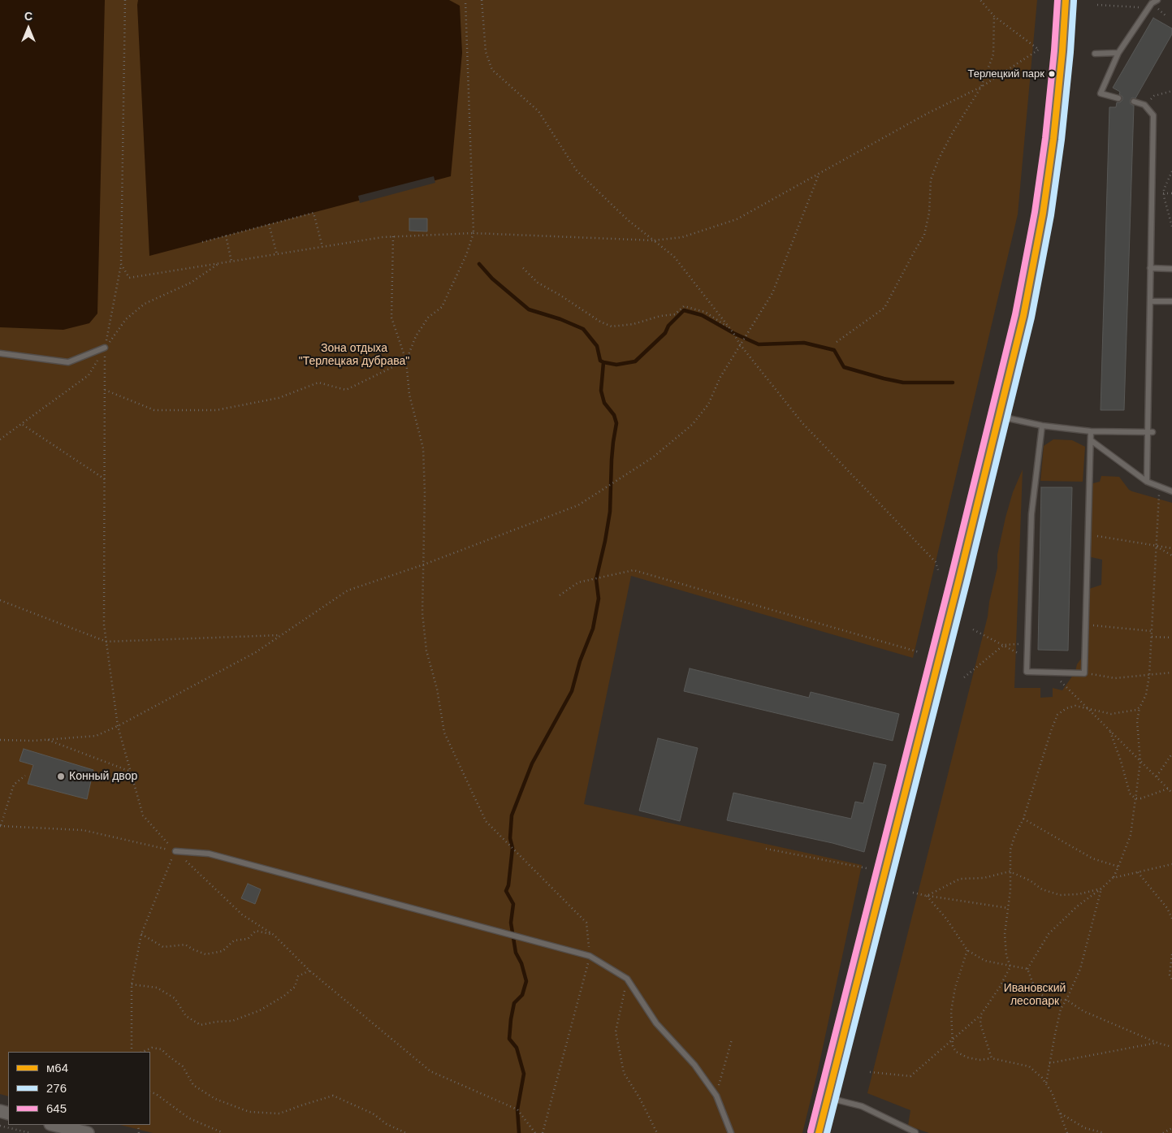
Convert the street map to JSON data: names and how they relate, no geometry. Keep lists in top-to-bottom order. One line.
{"parks":["Зона отдыха \"Терлецкая дубрава\"","Ивановский лесопарк"],"places":["Терлецкий парк","Конный двор"],"lines":["transit line м64","transit line 645","transit line 276"],"legend":["м64","276","645"],"north":"top"}
